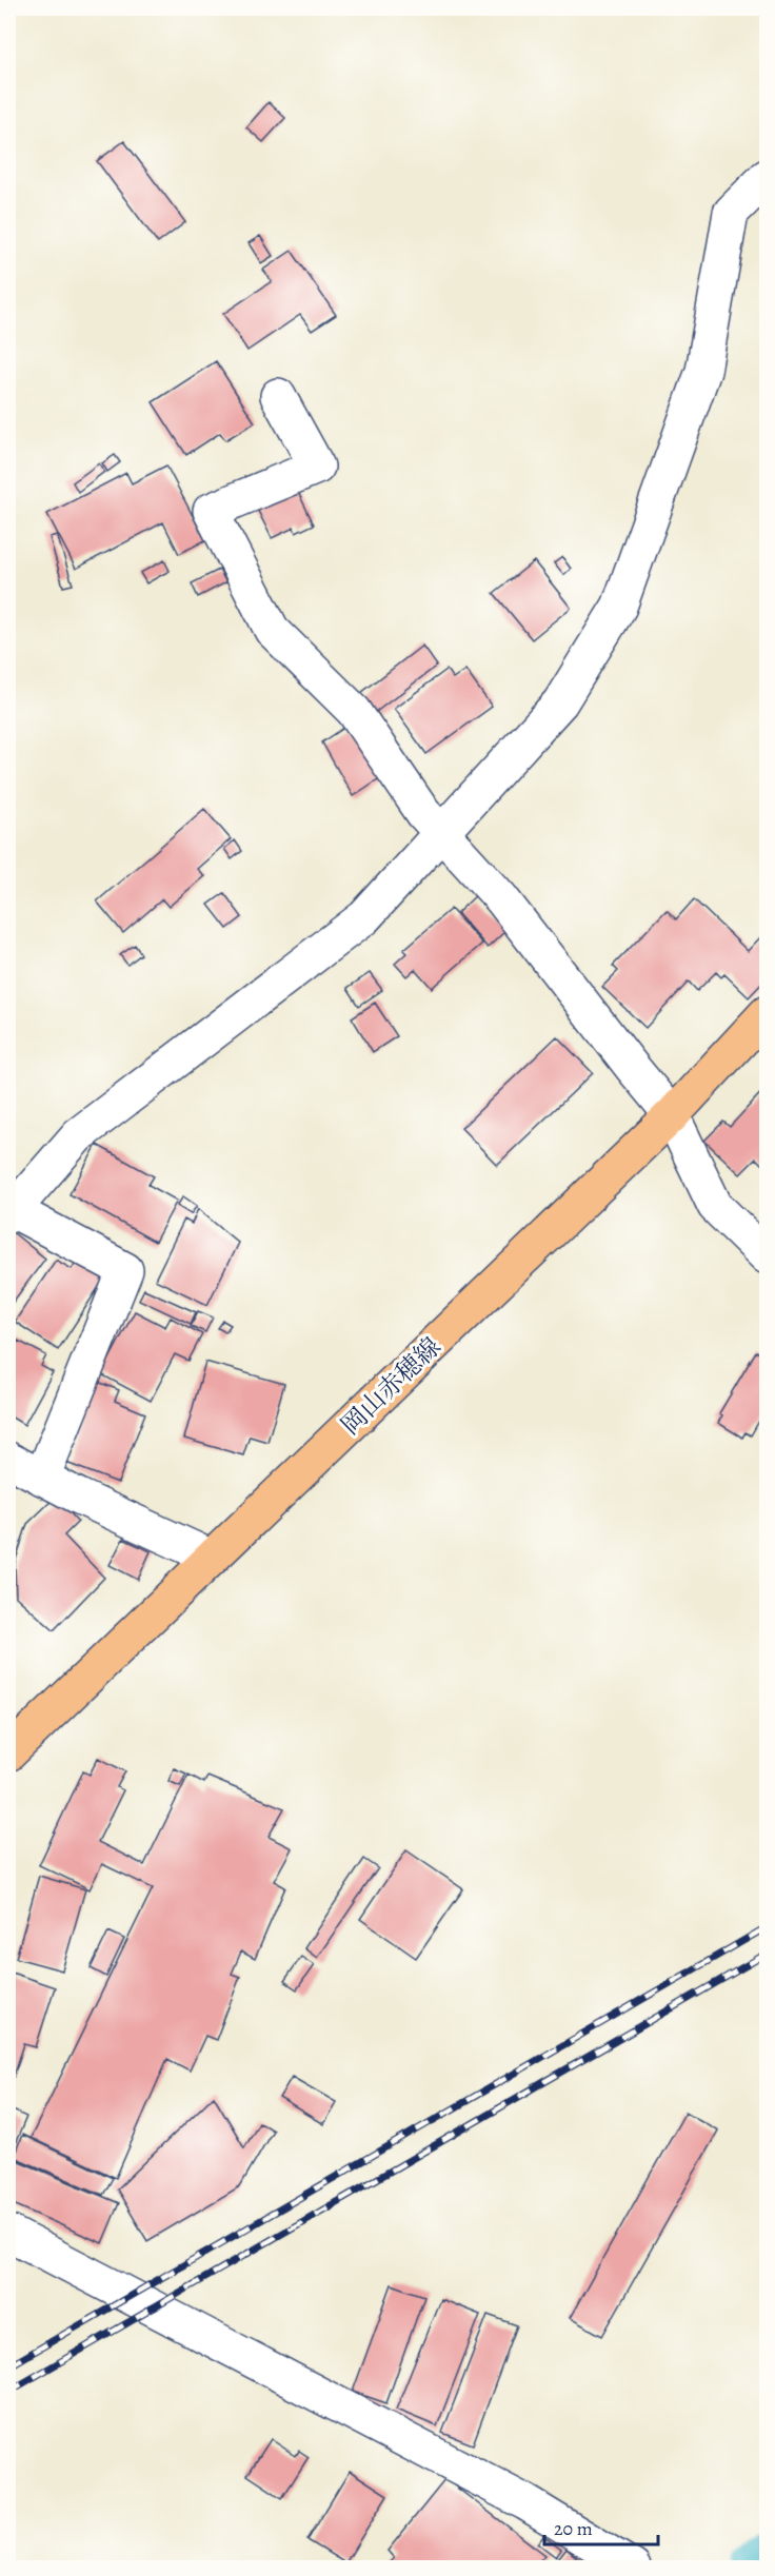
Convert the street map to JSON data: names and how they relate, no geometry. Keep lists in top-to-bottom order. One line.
{"streets":{"main road":["岡山赤穂線"]},"scale_bar":"20 m"}
